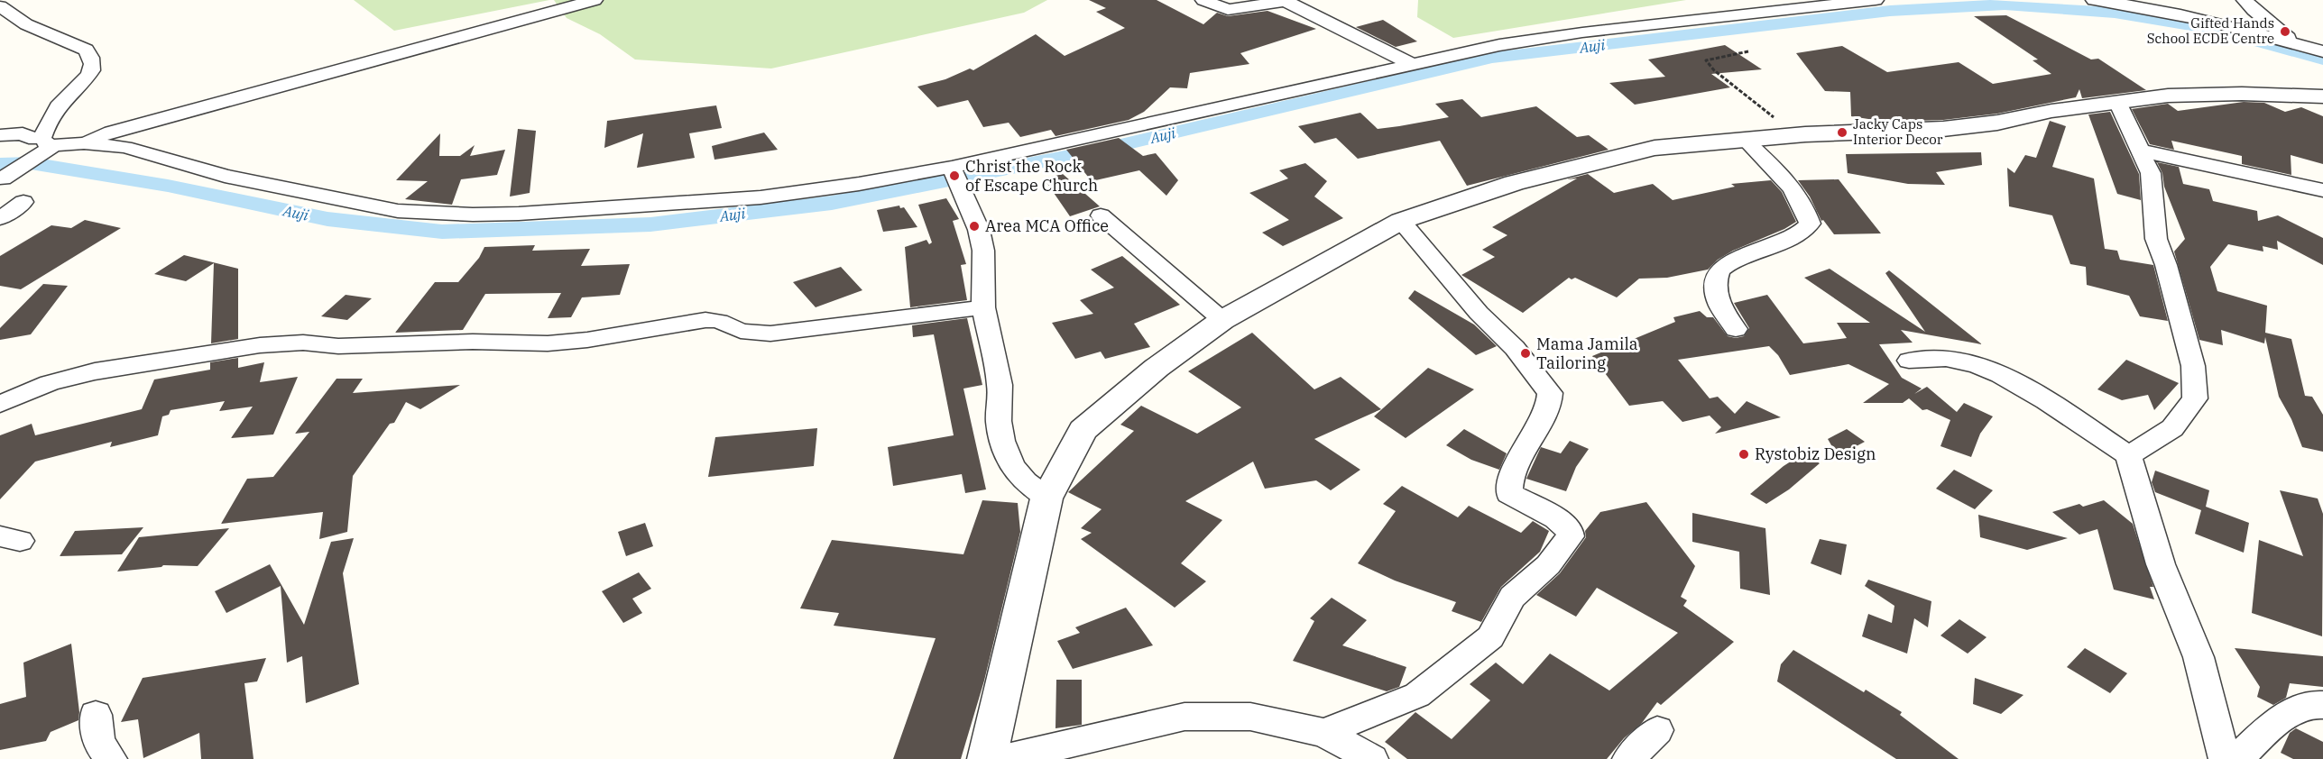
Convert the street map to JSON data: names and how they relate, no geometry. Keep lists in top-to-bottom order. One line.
{"water":["Auji"],"places":["Gifted Hands School ECDE Centre","Jacky Caps Interior Decor","Christ the Rock of Escape Church","Area MCA Office","Mama Jamila Tailoring","Rystobiz Design"]}
